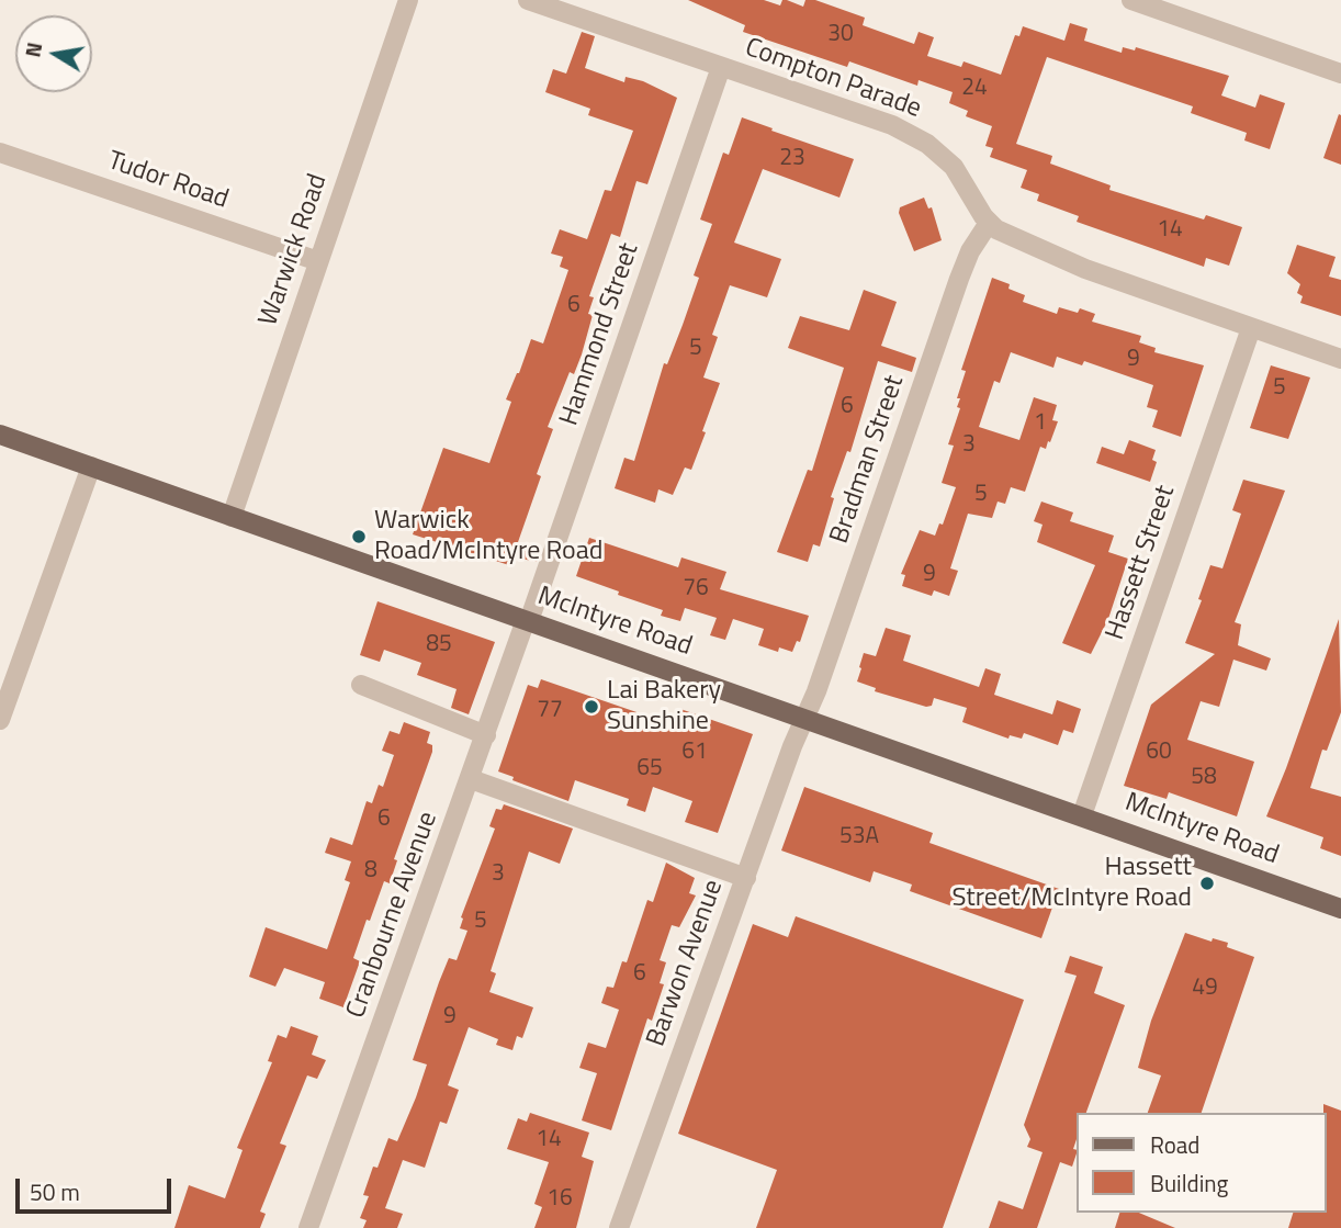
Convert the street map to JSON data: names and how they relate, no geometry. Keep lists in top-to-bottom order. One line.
{"streets":{"main road":["McIntyre Road"],"street":["Compton Parade","Tudor Road","Warwick Road","Hammond Street","Bradman Street","Hassett Street","Cranbourne Avenue","Barwon Avenue"]},"crossings":[["Compton Parade","Hammond Street"],["Compton Parade","Bradman Street"],["Compton Parade","Hassett Street"],["Tudor Road","Warwick Road"],["Warwick Road","McIntyre Road"],["Hammond Street","McIntyre Road"],["Hammond Street","Cranbourne Avenue"],["Bradman Street","McIntyre Road"],["Bradman Street","Barwon Avenue"],["Hassett Street","McIntyre Road"],["McIntyre Road","Cranbourne Avenue"],["McIntyre Road","Barwon Avenue"]],"places":["Warwick Road/McIntyre Road","Lai Bakery Sunshine","Hassett Street/McIntyre Road"],"house_numbers":["30","24","23","14","6","5","9","5","6","1","3","5","9","76","85","77","61","60","65","58","6","53A","8","3","5","6","49","9","14","16"],"legend":["Road","Building"],"scale_bar":"50 m","north":"left"}
